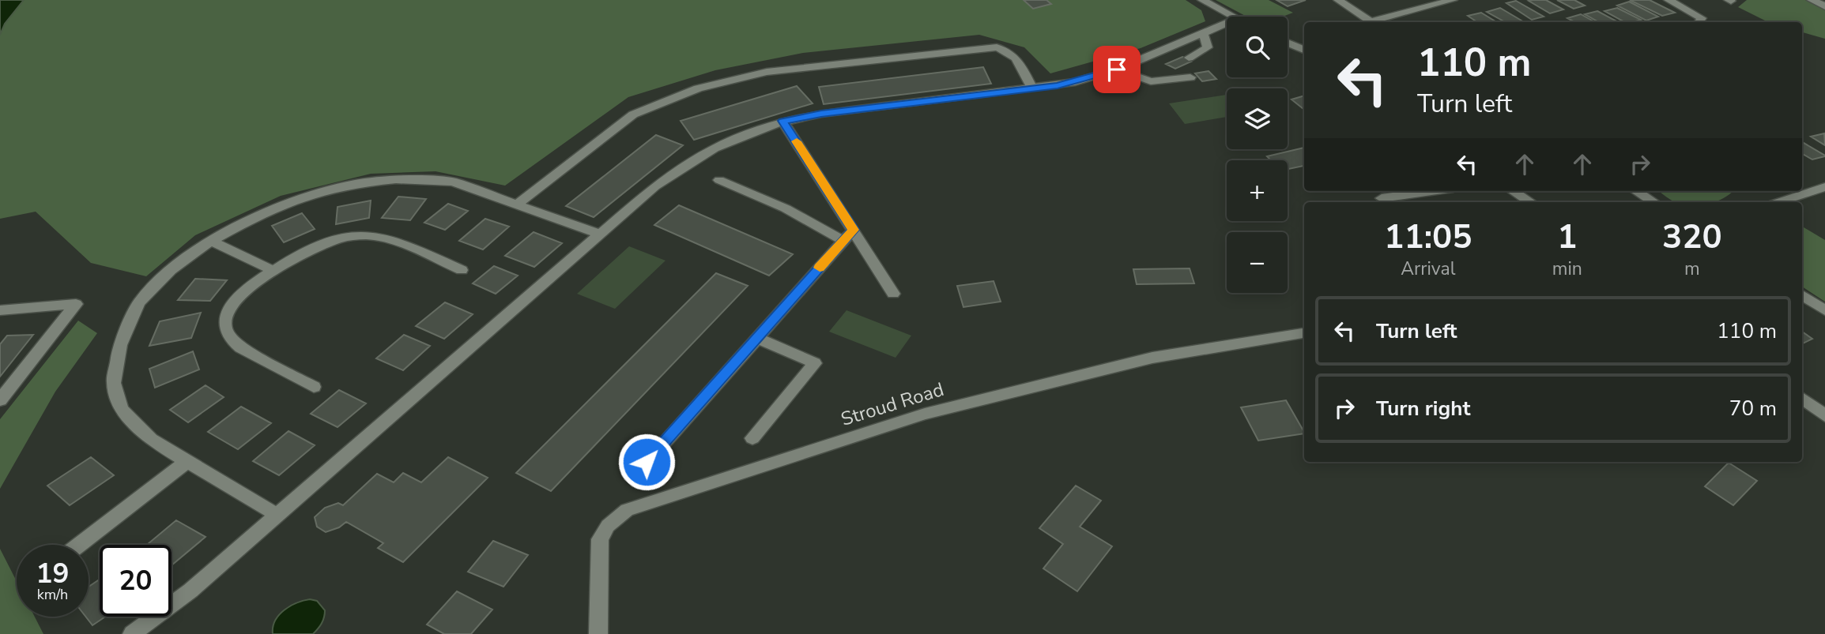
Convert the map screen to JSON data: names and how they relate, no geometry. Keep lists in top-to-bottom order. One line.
{"streets":{"street":["Stroud Road"]},"page":{"map_buttons":["+","−"],"turn":["110 m","Turn left"],"eta":["11:05","Arrival","1","min","320","m"],"list":[{"name":"Turn left","value":"110 m"},{"name":"Turn right","value":"70 m"}],"speed":"19 km/h","limit":"20"}}
